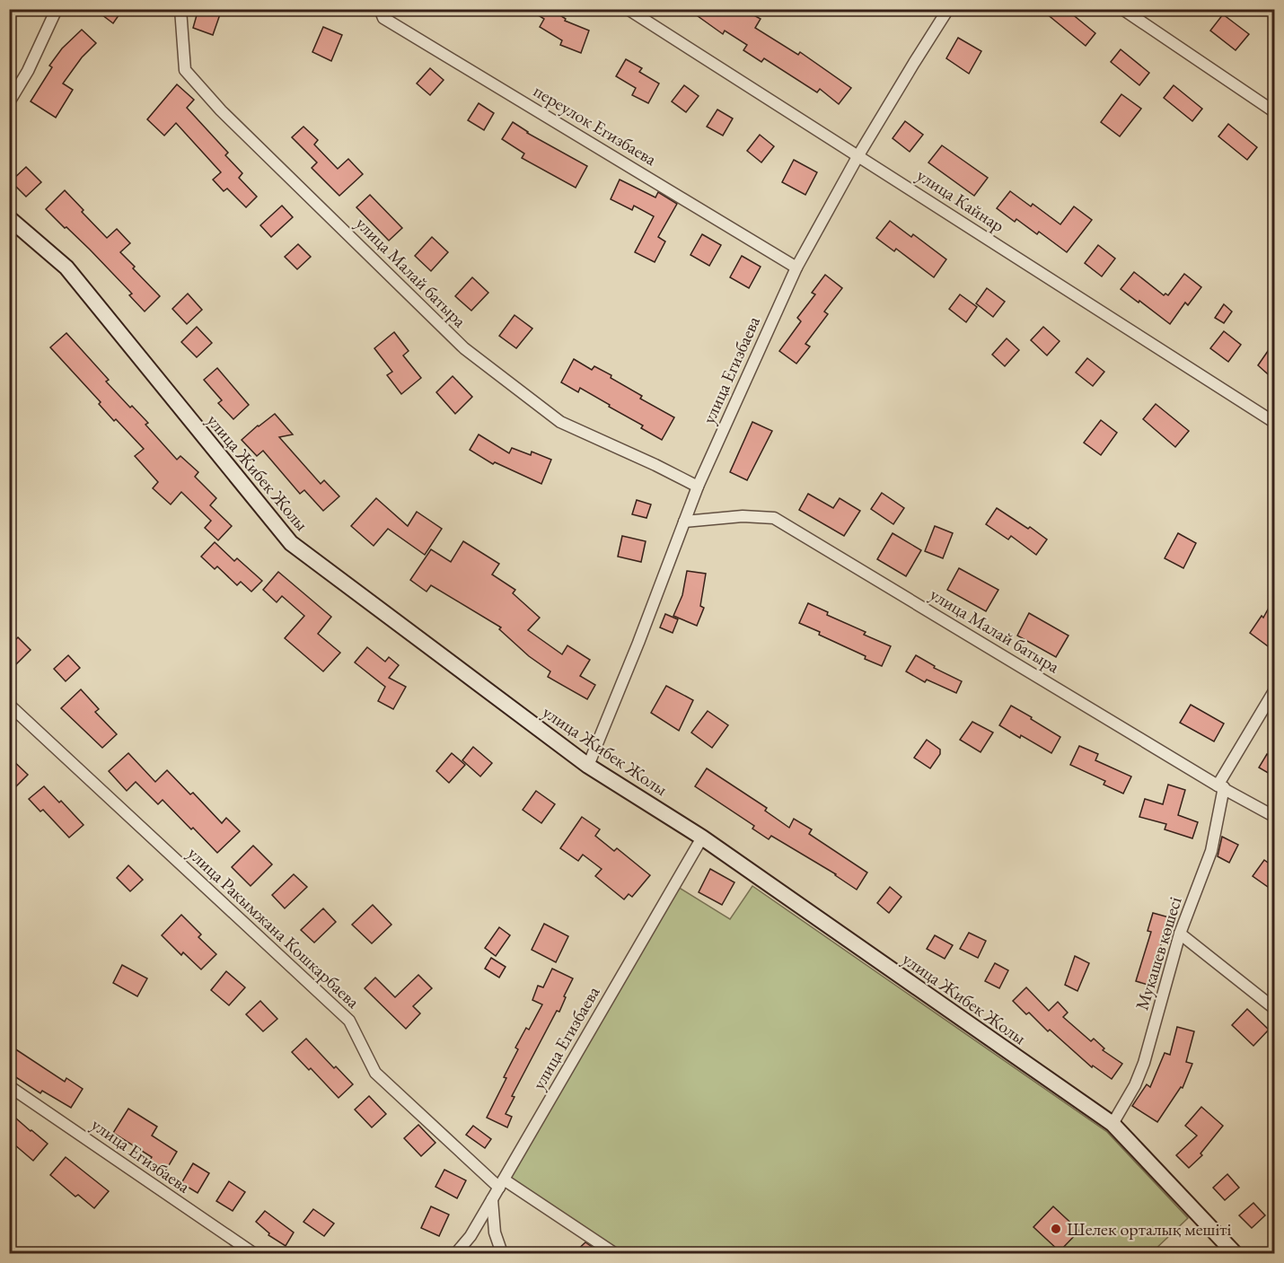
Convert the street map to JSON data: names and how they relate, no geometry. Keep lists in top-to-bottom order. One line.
{"streets":{"main road":["улица Жибек Жолы"],"street":["переулок Егизбаева","улица Кайнар","улица Малай батыра","улица Егизбаева","улица Ракымжана Кошкарбаева","Мукашев көшесі"]},"crossings":[["переулок Егизбаева","улица Егизбаева"],["улица Кайнар","улица Егизбаева"],["улица Малай батыра","улица Егизбаева"],["улица Малай батыра","Мукашев көшесі"],["улица Егизбаева","улица Жибек Жолы"],["улица Егизбаева","улица Ракымжана Кошкарбаева"],["улица Жибек Жолы","Мукашев көшесі"]],"places":["Шелек орталық мешіті"]}
